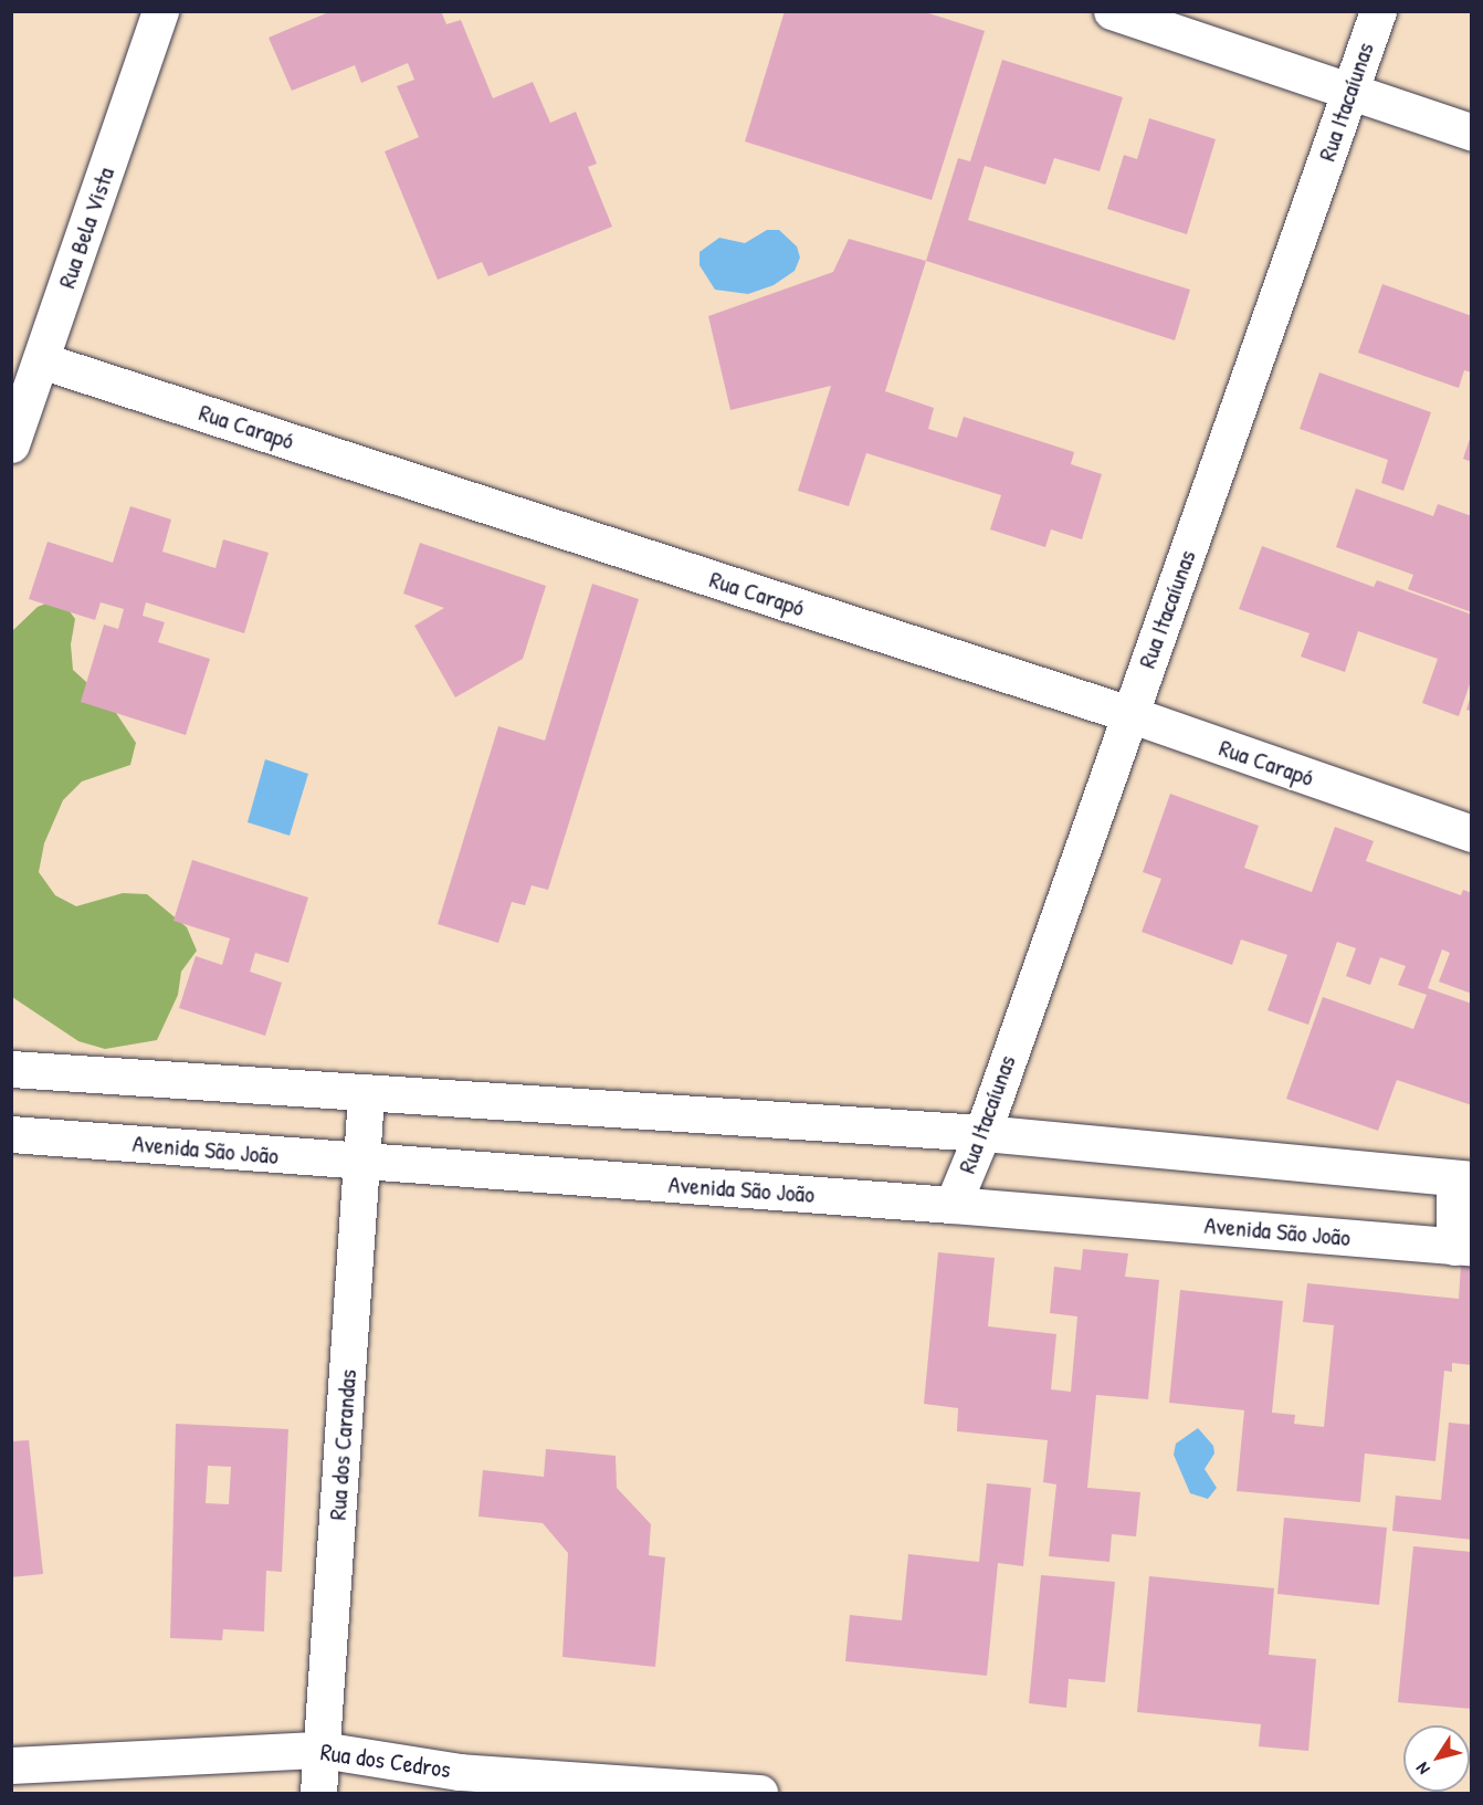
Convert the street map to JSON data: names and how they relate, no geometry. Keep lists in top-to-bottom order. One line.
{"streets":{"street":["Rua Itacaíunas","Rua Bela Vista","Rua Carapó","Avenida São João","Rua dos Carandas","Rua dos Cedros"]},"crossings":[["Rua Itacaíunas","Rua Carapó"],["Rua Itacaíunas","Avenida São João"],["Rua Bela Vista","Rua Carapó"],["Avenida São João","Rua dos Carandas"],["Rua dos Carandas","Rua dos Cedros"]],"north":"bottom left"}
